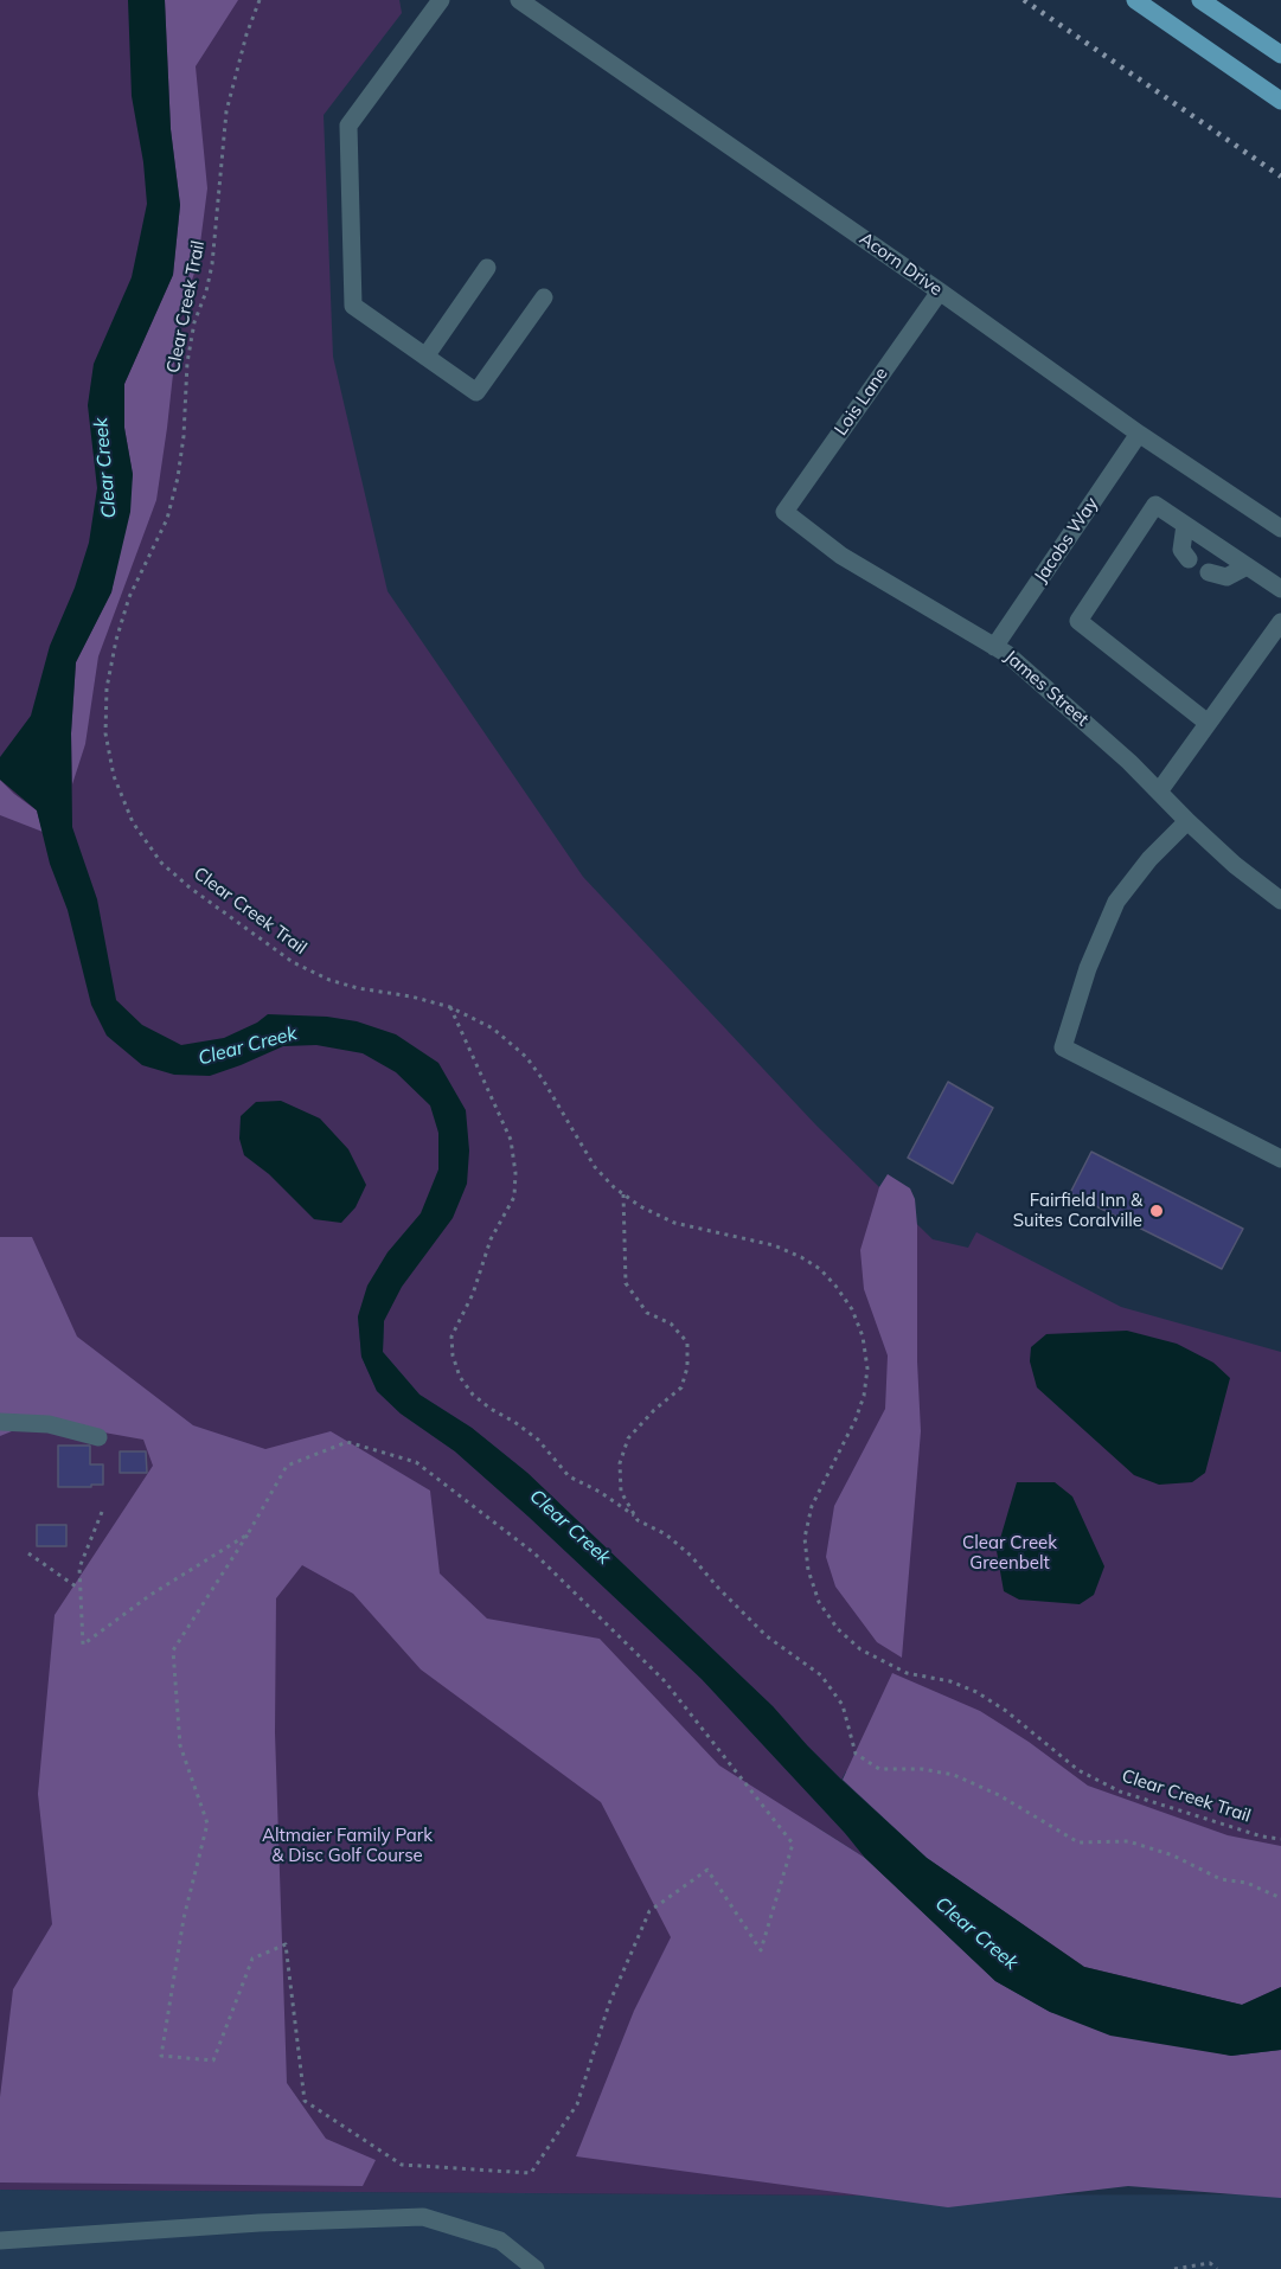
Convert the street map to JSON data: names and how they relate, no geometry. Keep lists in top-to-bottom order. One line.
{"streets":{"street":["Acorn Drive","Lois Lane","Jacobs Way","James Street"],"path":["Clear Creek Trail"]},"crossings":[["Acorn Drive","Lois Lane"],["Acorn Drive","Jacobs Way"],["Lois Lane","James Street"],["Jacobs Way","James Street"]],"water":["Clear Creek"],"parks":["Clear Creek Greenbelt","Altmaier Family Park & Disc Golf Course"],"places":["Fairfield Inn & Suites Coralville"]}
